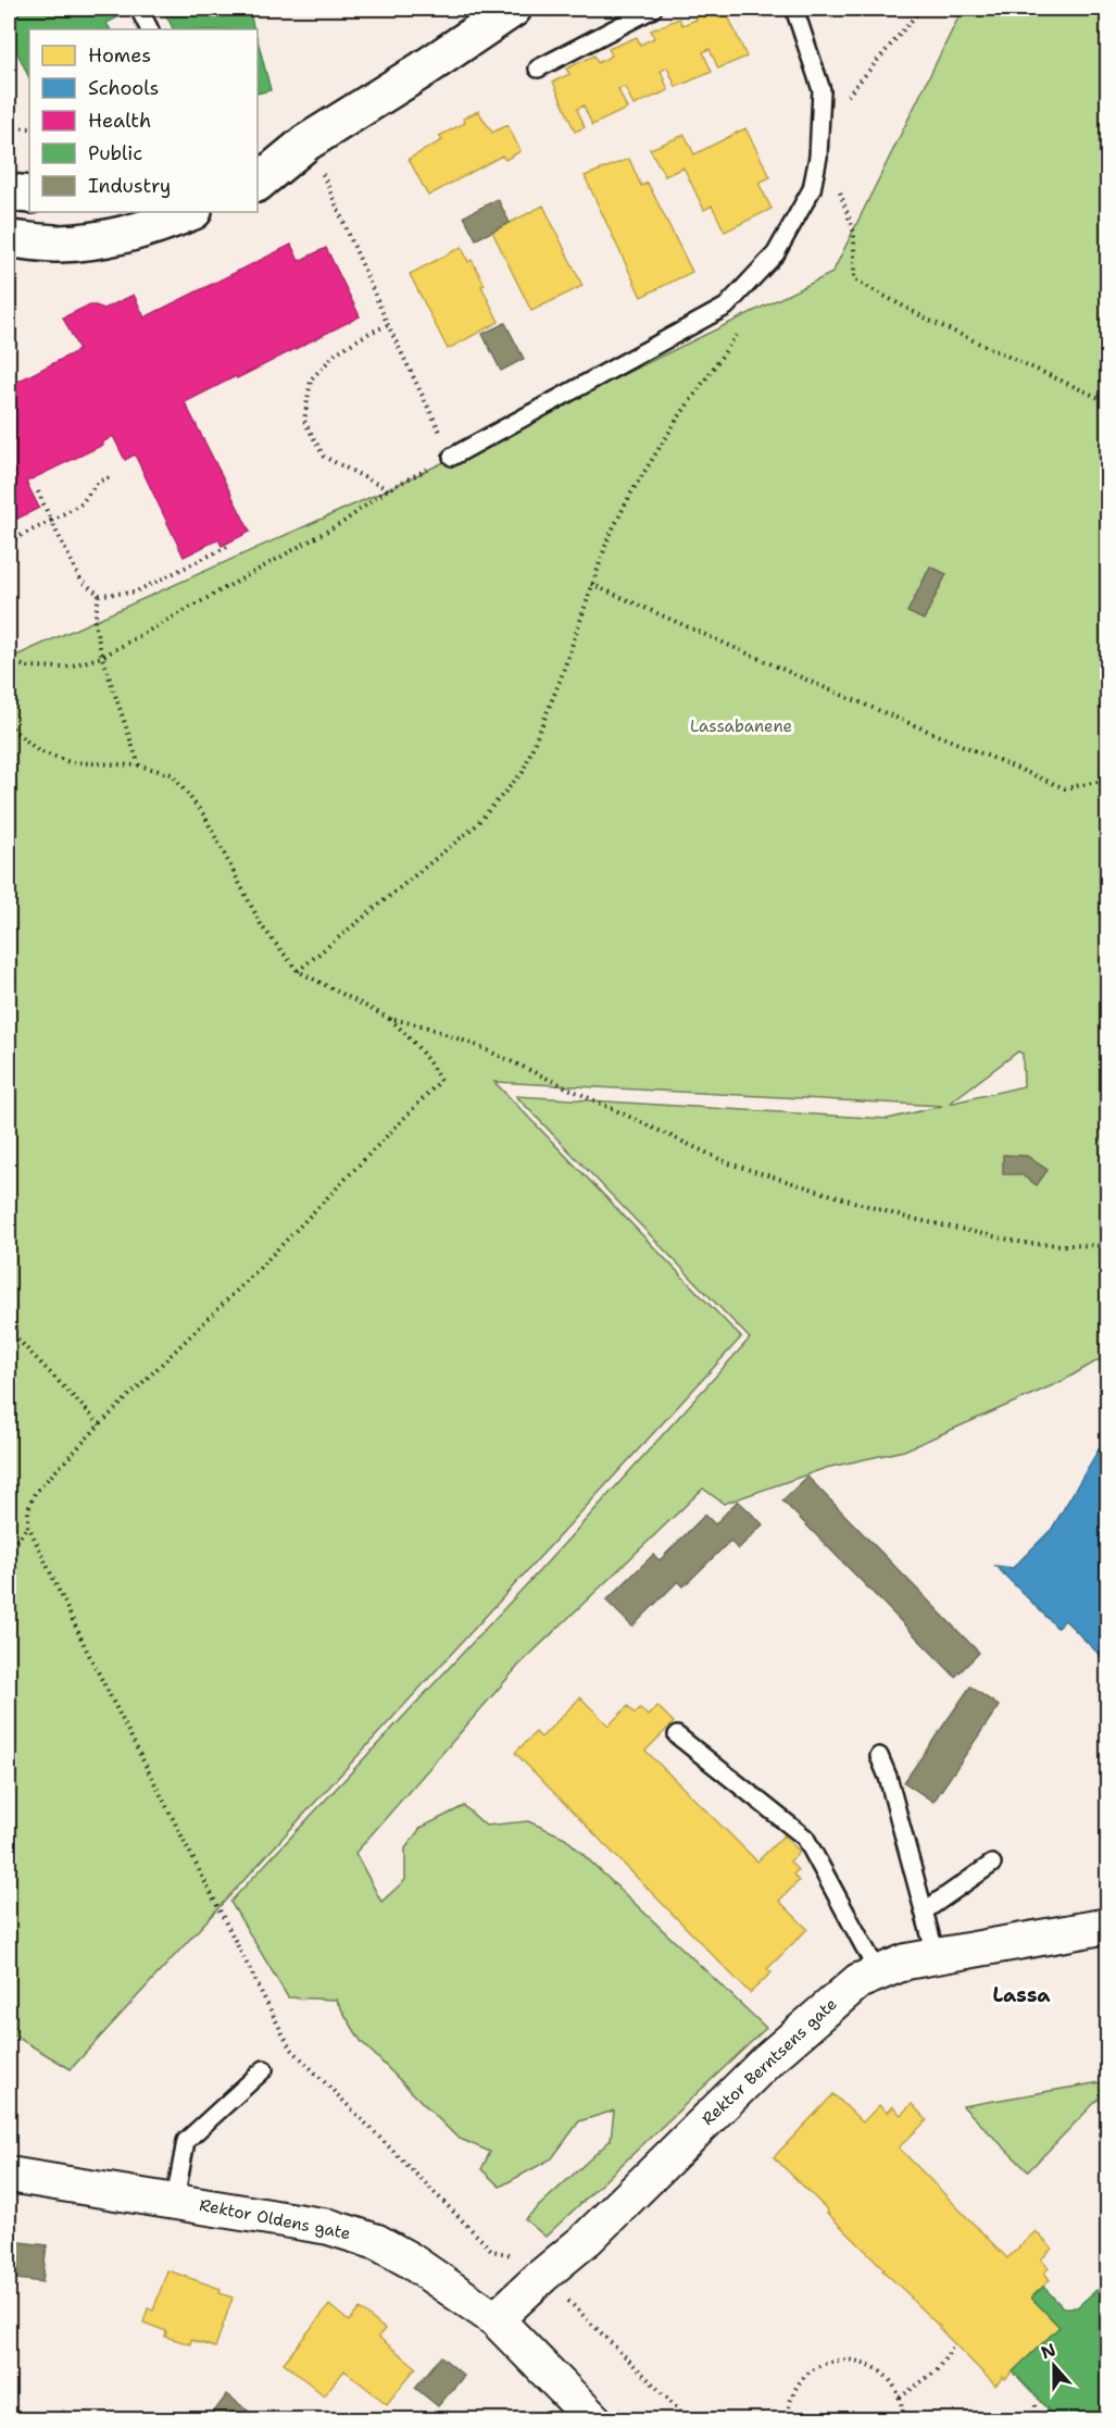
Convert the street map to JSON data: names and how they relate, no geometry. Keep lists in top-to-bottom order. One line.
{"streets":{"street":["Rektor Berntsens gate","Rektor Oldens gate"]},"crossings":[["Rektor Berntsens gate","Rektor Oldens gate"]],"districts":["Lassa"],"parks":["Lassabanene"],"legend":["Homes","Schools","Health","Public","Industry"],"north":"top"}
